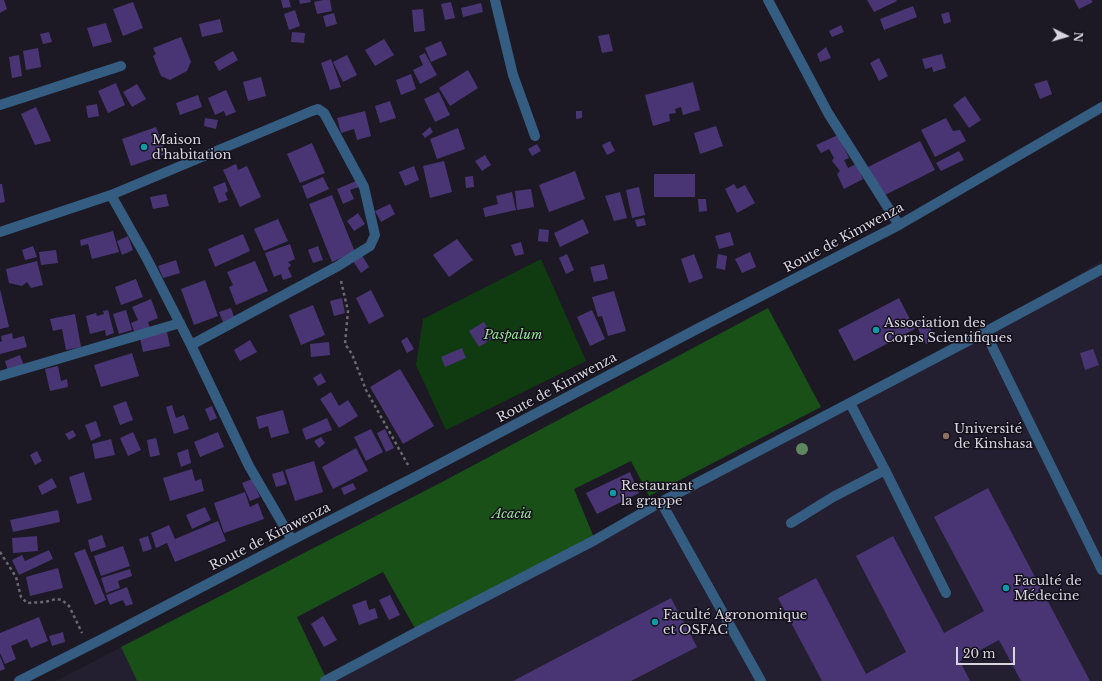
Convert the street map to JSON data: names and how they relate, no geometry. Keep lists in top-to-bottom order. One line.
{"streets":{"street":["Route de Kimwenza"]},"parks":["Paspalum","Acacia"],"places":["Maison d'habitation","Association des Corps Scientifiques","Université de Kinshasa","Restaurant la grappe","Faculté de Médecine","Faculté Agronomique et OSFAC"],"scale_bar":"20 m","north":"right"}
